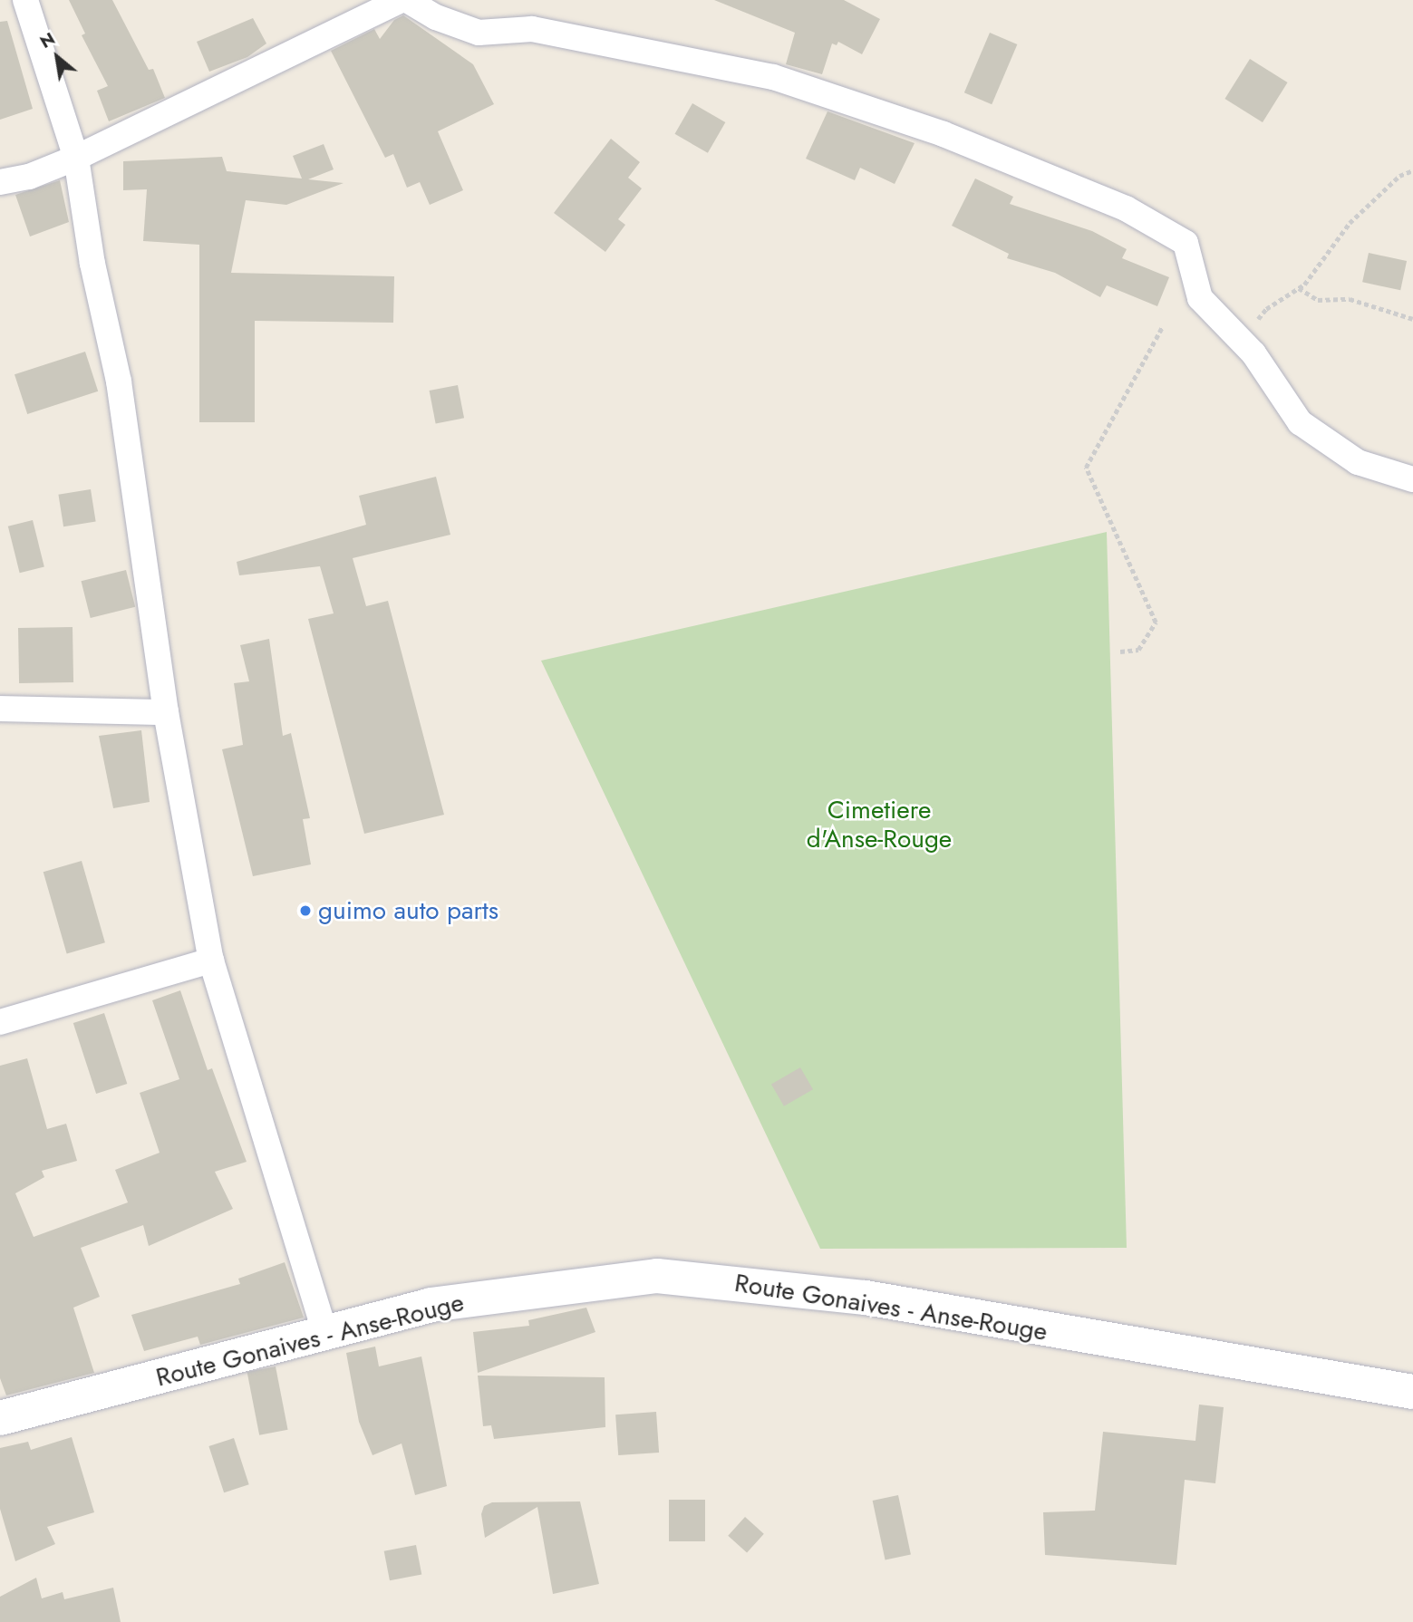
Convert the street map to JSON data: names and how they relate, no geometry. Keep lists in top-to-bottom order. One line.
{"streets":{"main road":["Route Gonaives - Anse-Rouge"]},"parks":["Cimetiere d'Anse-Rouge"],"places":["guimo auto parts"],"north":"top left"}
